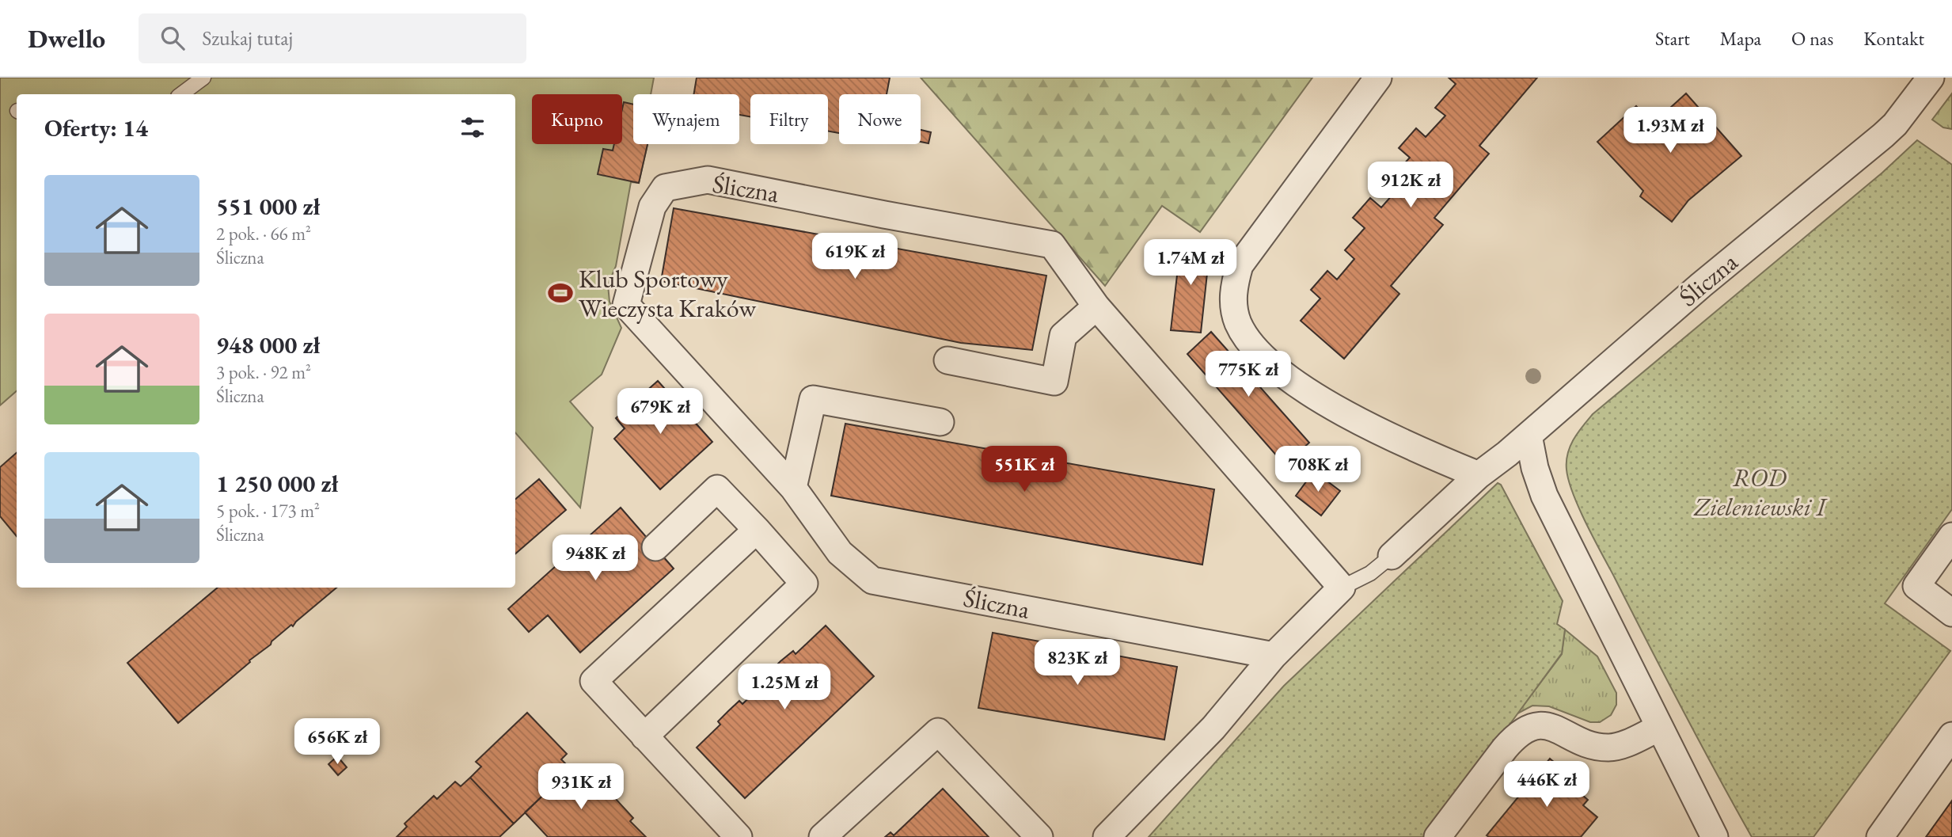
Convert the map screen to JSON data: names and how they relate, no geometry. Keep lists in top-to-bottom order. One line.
{"streets":{"street":["Śliczna"]},"parks":["ROD Zieleniewski I"],"places":{"sports":["Klub Sportowy Wieczysta Kraków"]},"page":{"header":"Dwello","search":"Szukaj tutaj","nav":["Start","Mapa","O nas","Kontakt"],"chip":["Kupno","Wynajem","Filtry","Nowe"],"heading":"Oferty: 14","price":["1.93M zł","912K zł","619K zł","1.74M zł","775K zł","679K zł","551K zł","708K zł","948K zł","823K zł","1.25M zł","656K zł","446K zł","931K zł"],"list":[{"name":"551 000 zł","note":"2 pok. · 66 m² · Śliczna"},{"name":"948 000 zł","note":"3 pok. · 92 m² · Śliczna"},{"name":"1 250 000 zł","note":"5 pok. · 173 m² · Śliczna"}]}}
